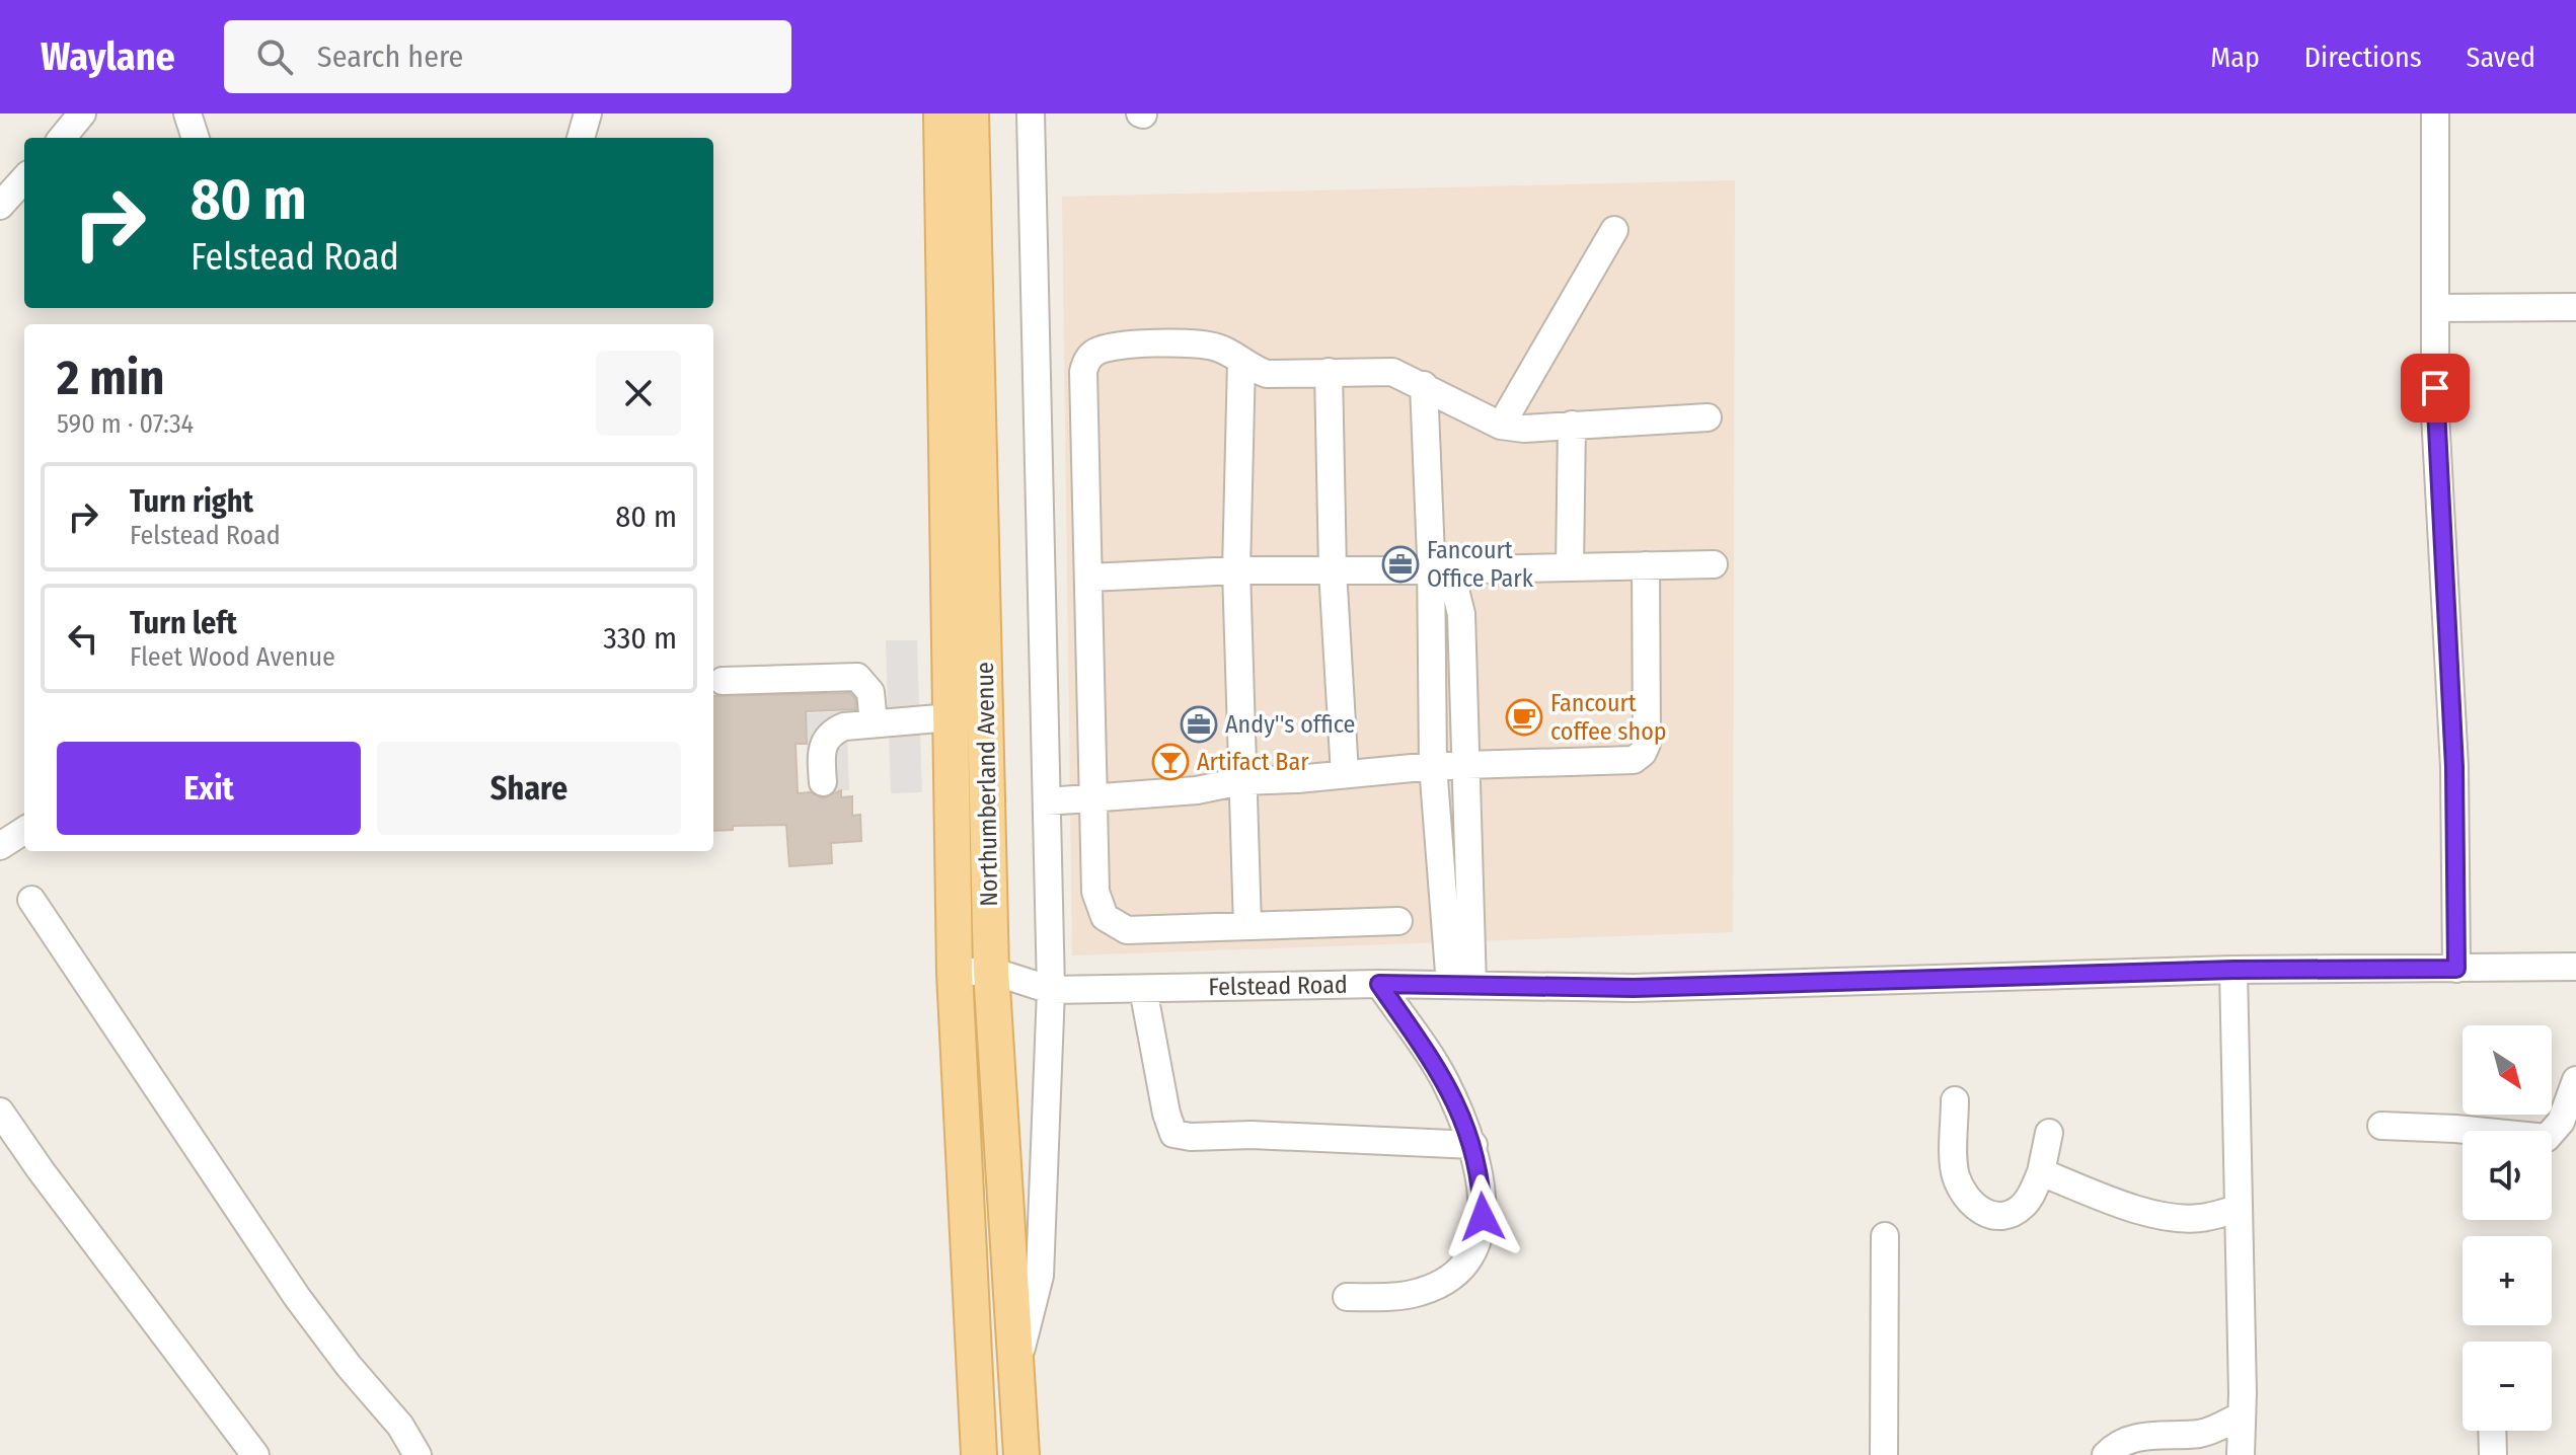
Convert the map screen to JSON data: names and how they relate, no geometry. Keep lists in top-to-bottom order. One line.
{"streets":{"main road":["Northumberland Avenue"],"street":["Felstead Road"]},"crossings":[["Northumberland Avenue","Felstead Road"]],"places":{"office":["Fancourt Office Park","Andy''s office"],"cafe":["Fancourt coffee shop"],"bar":["Artifact Bar"]},"north":"bottom right","page":{"header":"Waylane","search":"Search here","nav":["Map","Directions","Saved"],"turn":["80 m","Felstead Road"],"heading":["2 min","590 m · 07:34"],"list":[{"name":"Turn right","note":"Felstead Road","value":"80 m"},{"name":"Turn left","note":"Fleet Wood Avenue","value":"330 m"}],"buttons":["Exit","Share"],"map_buttons":["+","−"]}}
